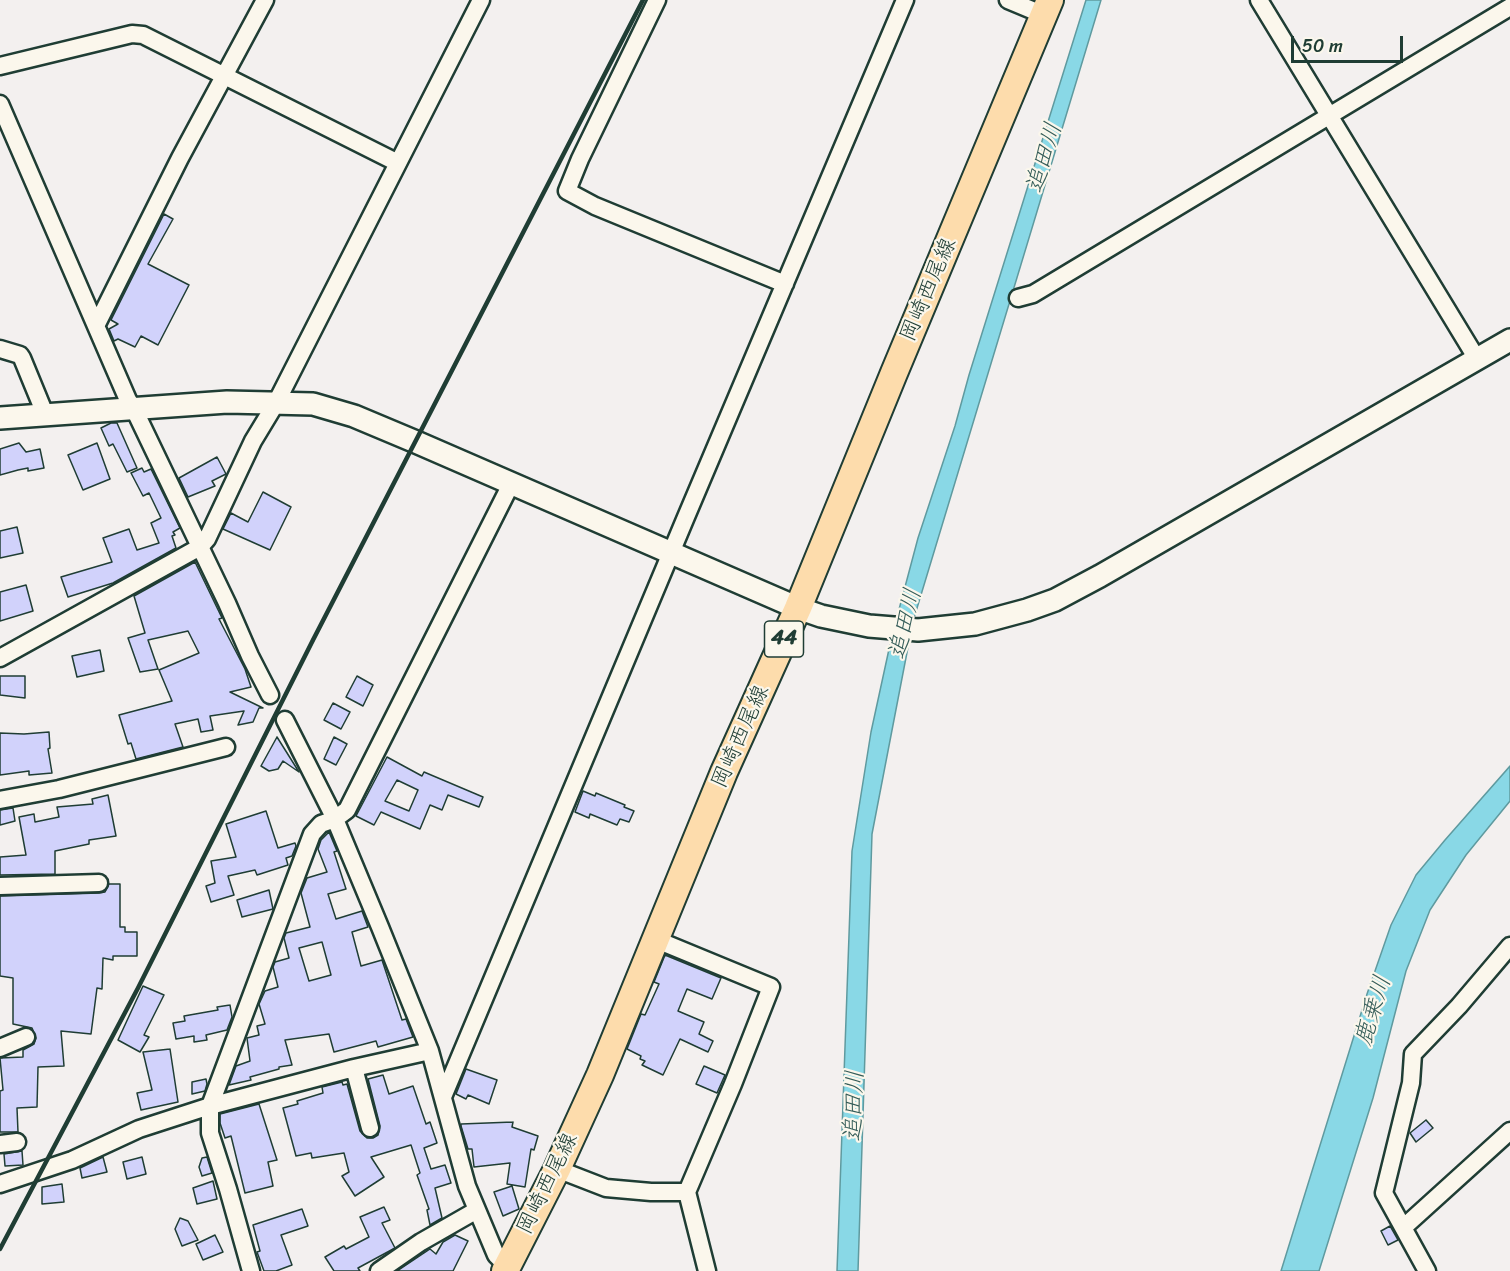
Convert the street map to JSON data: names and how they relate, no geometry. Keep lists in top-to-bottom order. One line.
{"streets":{"main road":["岡崎西尾線","44"]},"water":["追田川","鹿乗川"],"scale_bar":"50 m"}
